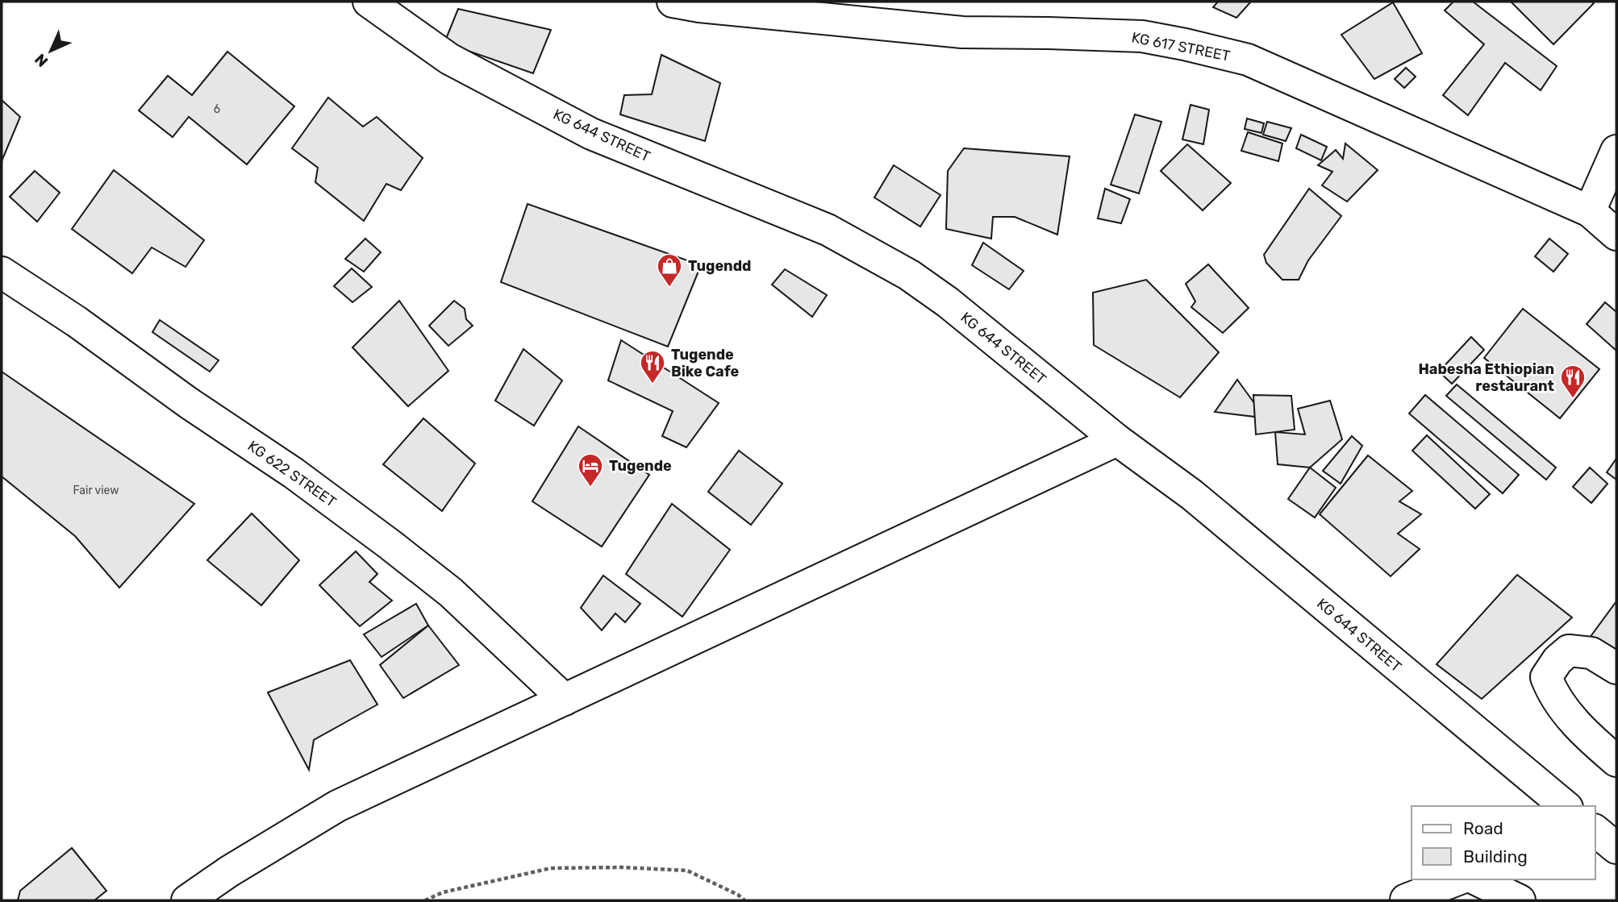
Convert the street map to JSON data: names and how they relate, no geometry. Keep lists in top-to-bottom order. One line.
{"streets":{"main road":["KG 617 STREET","KG 644 STREET","KG 622 STREET"]},"places":{"shop":["Tugendd"],"restaurant":["Tugende Bike Cafe","Habesha Ethiopian restaurant"],"hotel":["Tugende"]},"house_numbers":["6","Fair view"],"legend":["Road","Building"],"north":"bottom left"}
